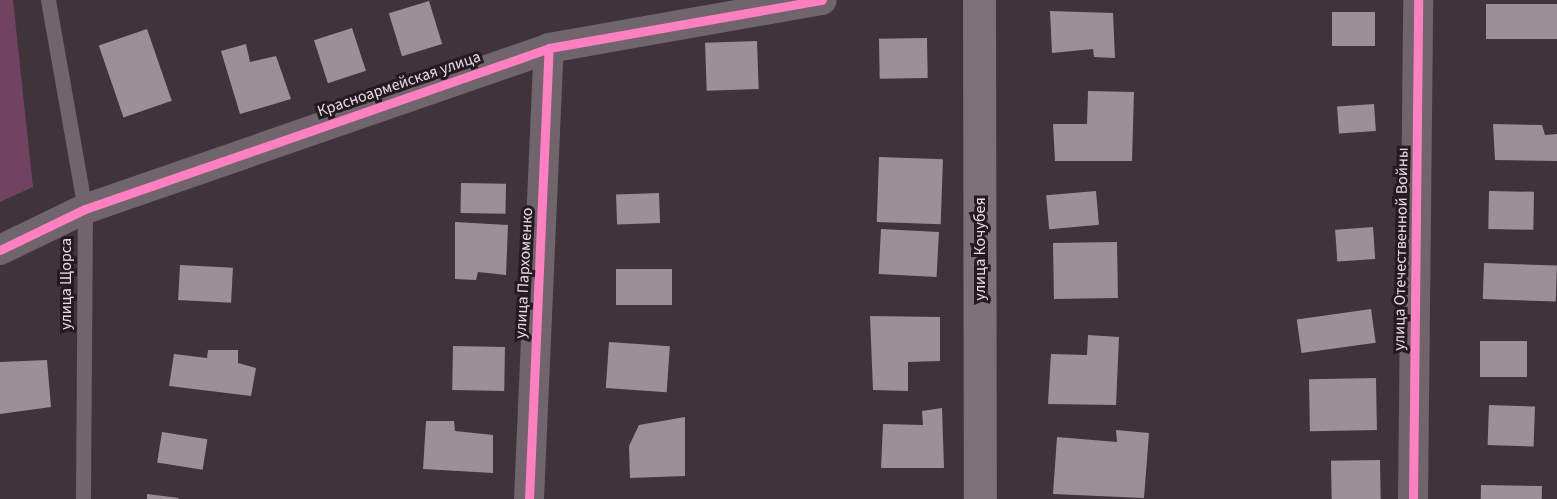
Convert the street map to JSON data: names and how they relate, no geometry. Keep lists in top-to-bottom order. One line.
{"streets":{"main road":["улица Кочубея"],"street":["Красноармейская улица","улица Отечественной Войны","улица Пархоменко"],"lane":["улица Щорса"]},"crossings":[["Красноармейская улица","улица Пархоменко"],["Красноармейская улица","улица Щорса"]]}
